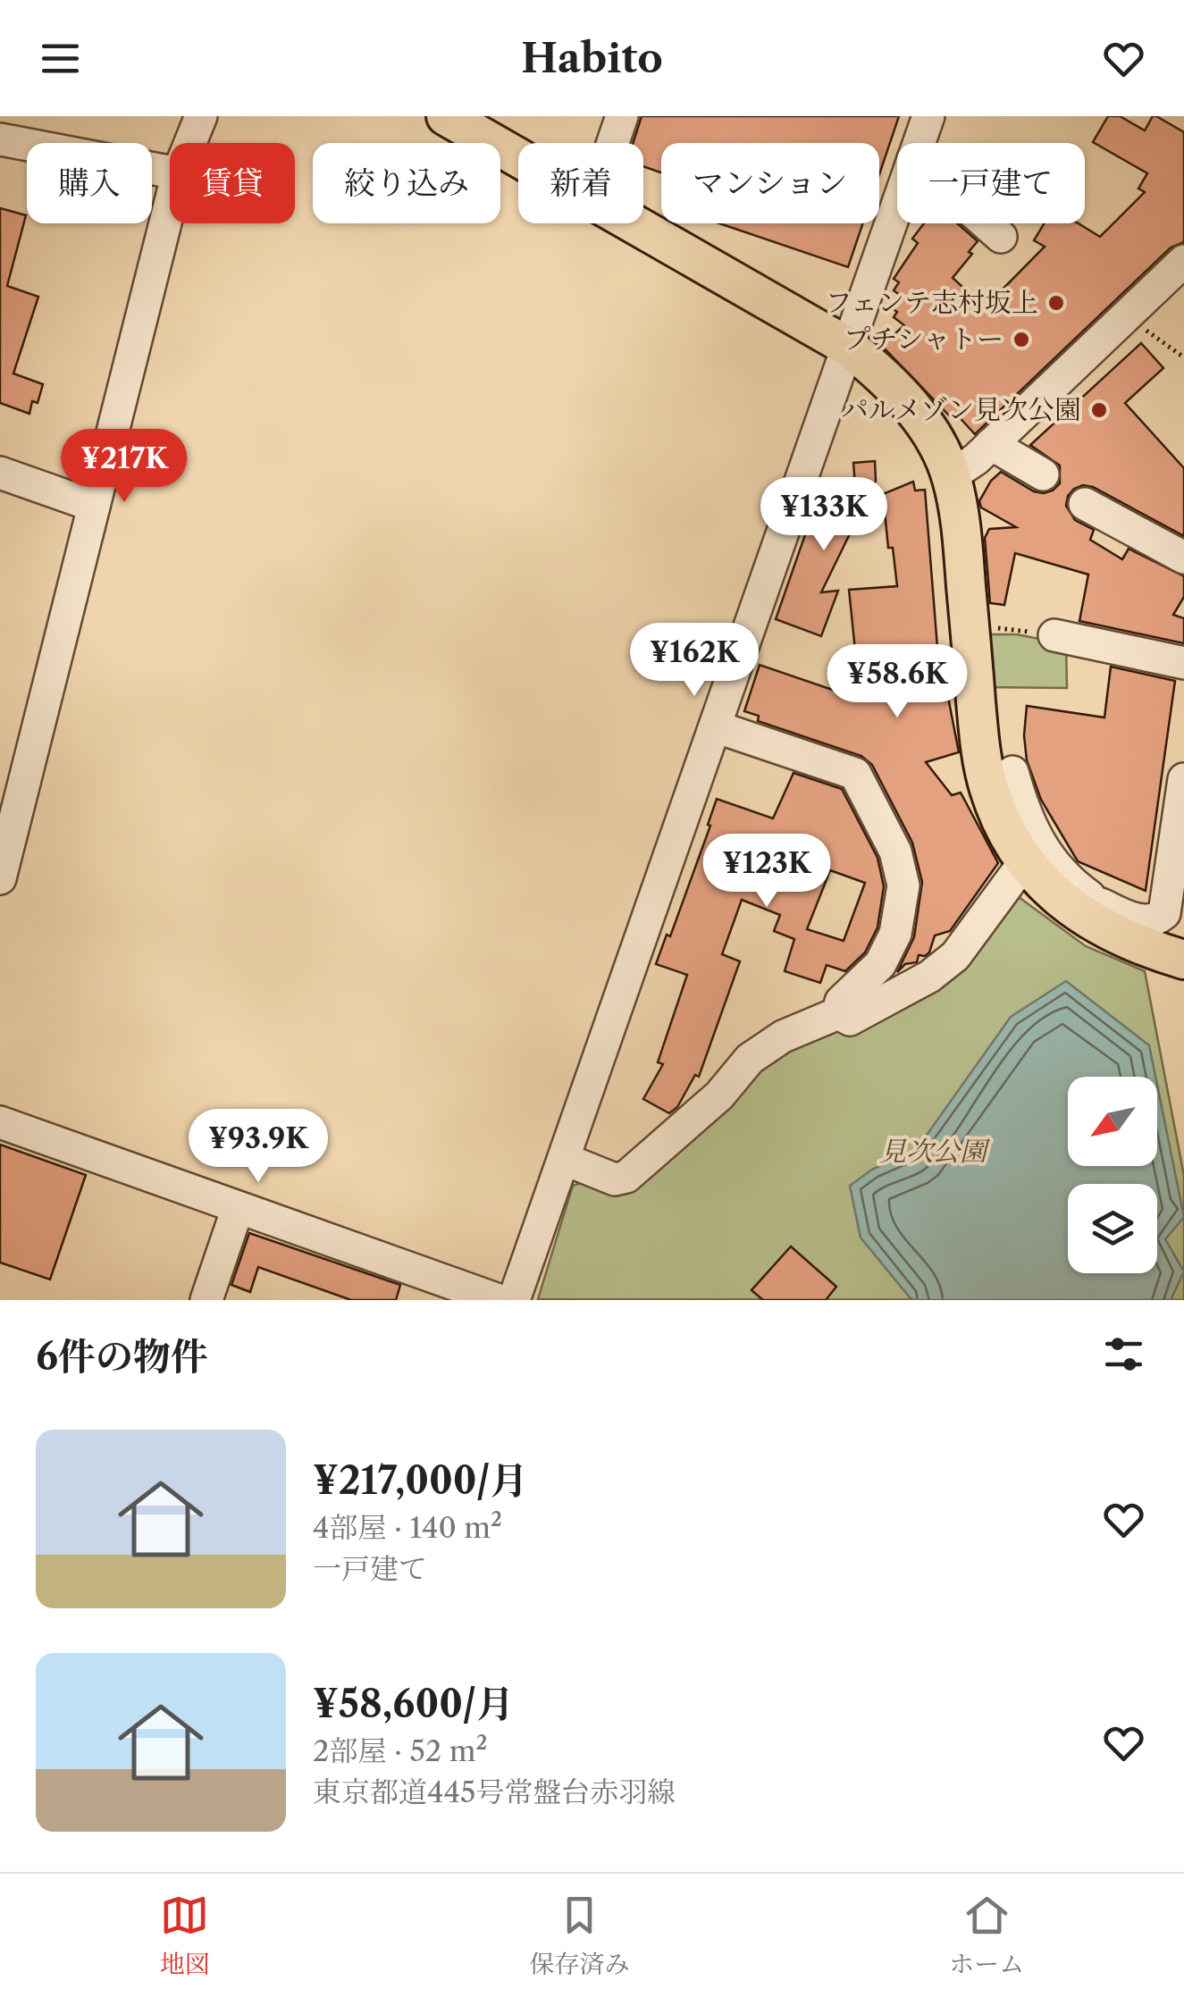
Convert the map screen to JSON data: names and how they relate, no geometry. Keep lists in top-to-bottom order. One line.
{"parks":["見次公園"],"places":["フェンテ志村坂上","プチシャトー","パルメゾン見次公園"],"north":"bottom left","page":{"header":"Habito","chip":["購入","賃貸","絞り込み","新着","マンション","一戸建て"],"price":["¥217K","¥133K","¥162K","¥58.6K","¥123K","¥93.9K"],"heading":"6件の物件","list":[{"name":"¥217,000/月","note":"4部屋 · 140 m² · 一戸建て"},{"name":"¥58,600/月","note":"2部屋 · 52 m² · 東京都道445号常盤台赤羽線"}],"tabs":["地図","保存済み","ホーム"]}}
